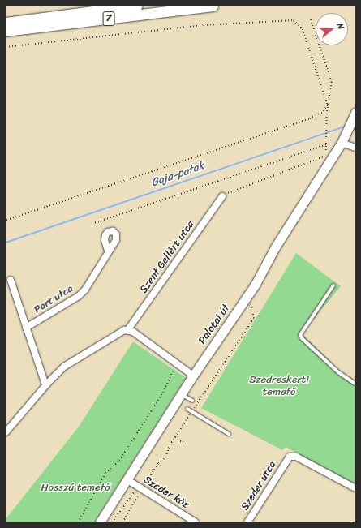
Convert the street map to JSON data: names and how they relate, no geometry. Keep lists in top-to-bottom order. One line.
{"streets":{"main road":["7","Palotai út"],"street":["Szent Gellért utca","Part utca","Szeder utca","Szeder köz"]},"crossings":[["Palotai út","Szeder köz"]],"water":["Gaja-patak"],"parks":["Szedreskerti temető","Hosszú temető"],"north":"right"}
